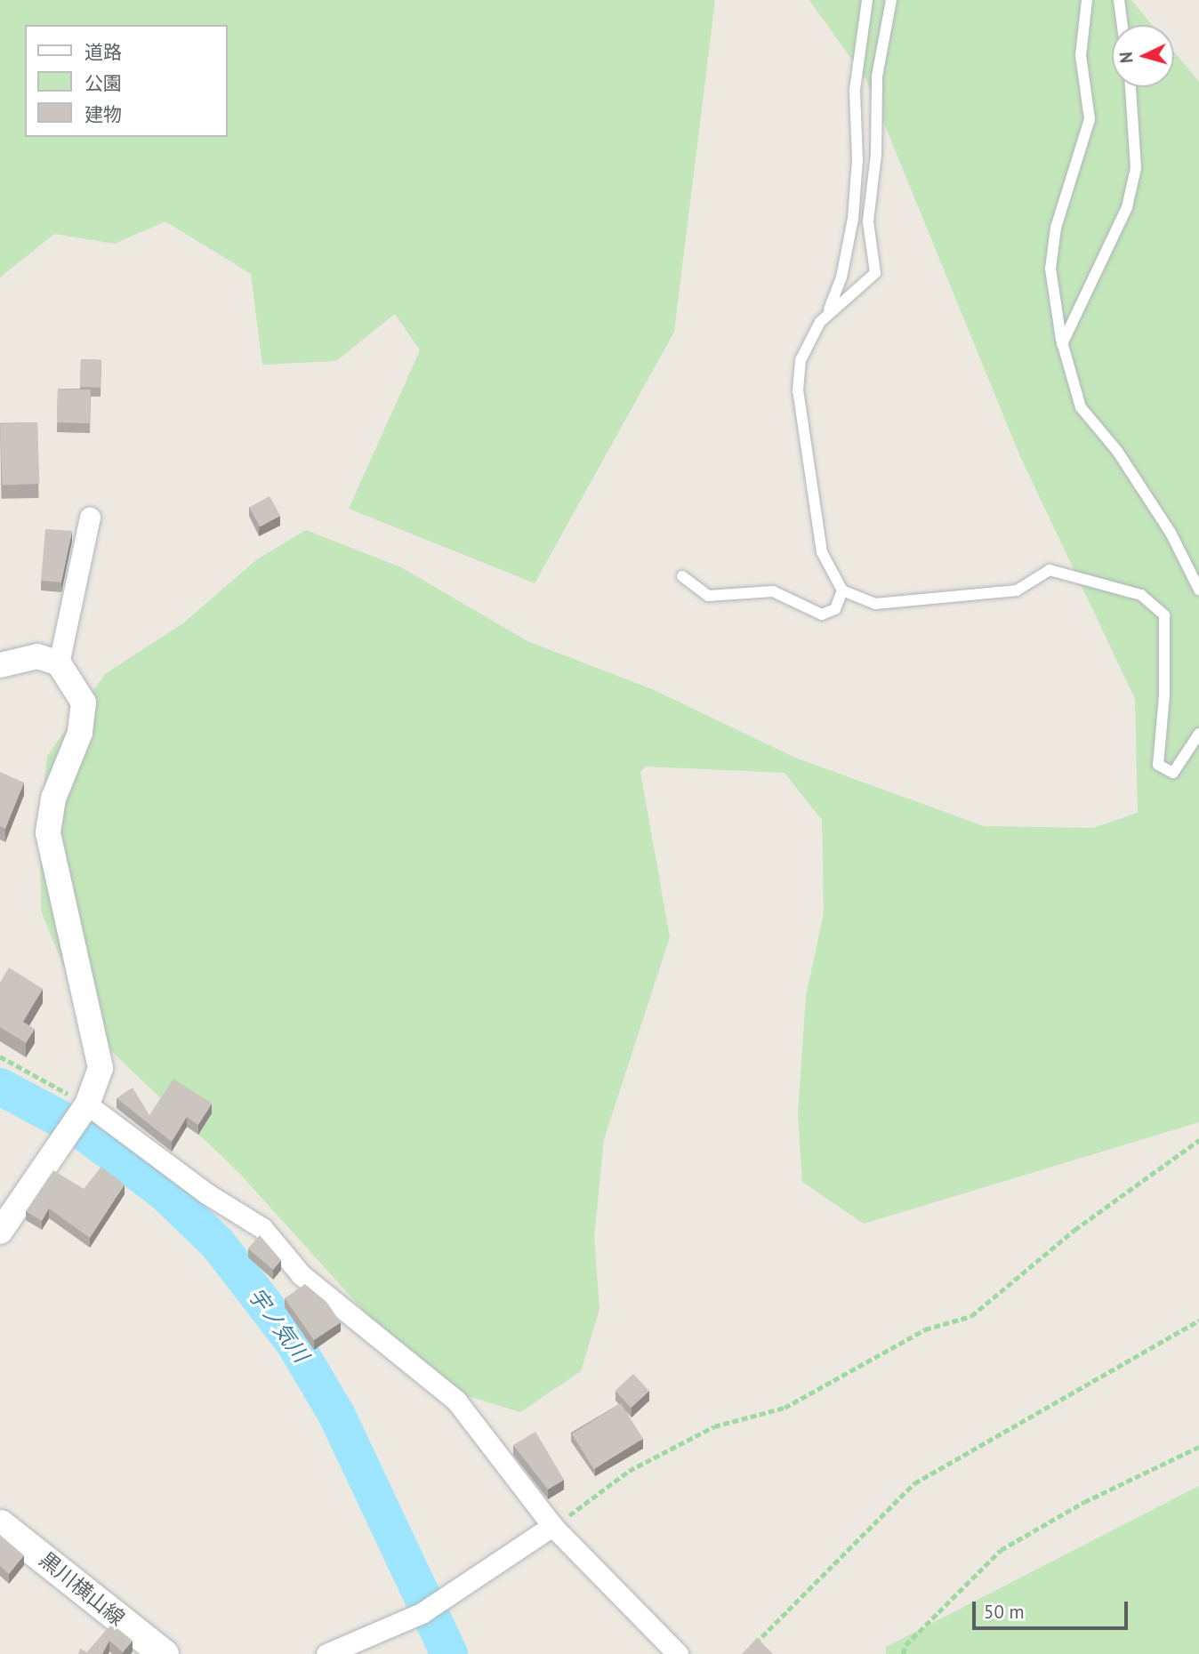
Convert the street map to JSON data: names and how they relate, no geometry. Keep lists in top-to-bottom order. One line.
{"streets":{"main road":["黒川横山線"]},"water":["宇ノ気川"],"legend":["道路","公園","建物"],"scale_bar":"50 m","north":"left"}
